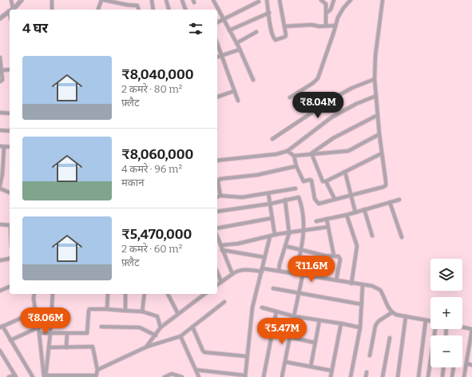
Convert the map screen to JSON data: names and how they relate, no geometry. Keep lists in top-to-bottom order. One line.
{"page":{"heading":"4 घर","list":[{"name":"₹8,040,000","note":"2 कमरे · 80 m² · फ़्लैट"},{"name":"₹8,060,000","note":"4 कमरे · 96 m² · मकान"},{"name":"₹5,470,000","note":"2 कमरे · 60 m² · फ़्लैट"}],"price":["₹8.04M","₹11.6M","₹8.06M","₹5.47M"],"map_buttons":["+","−"]}}
